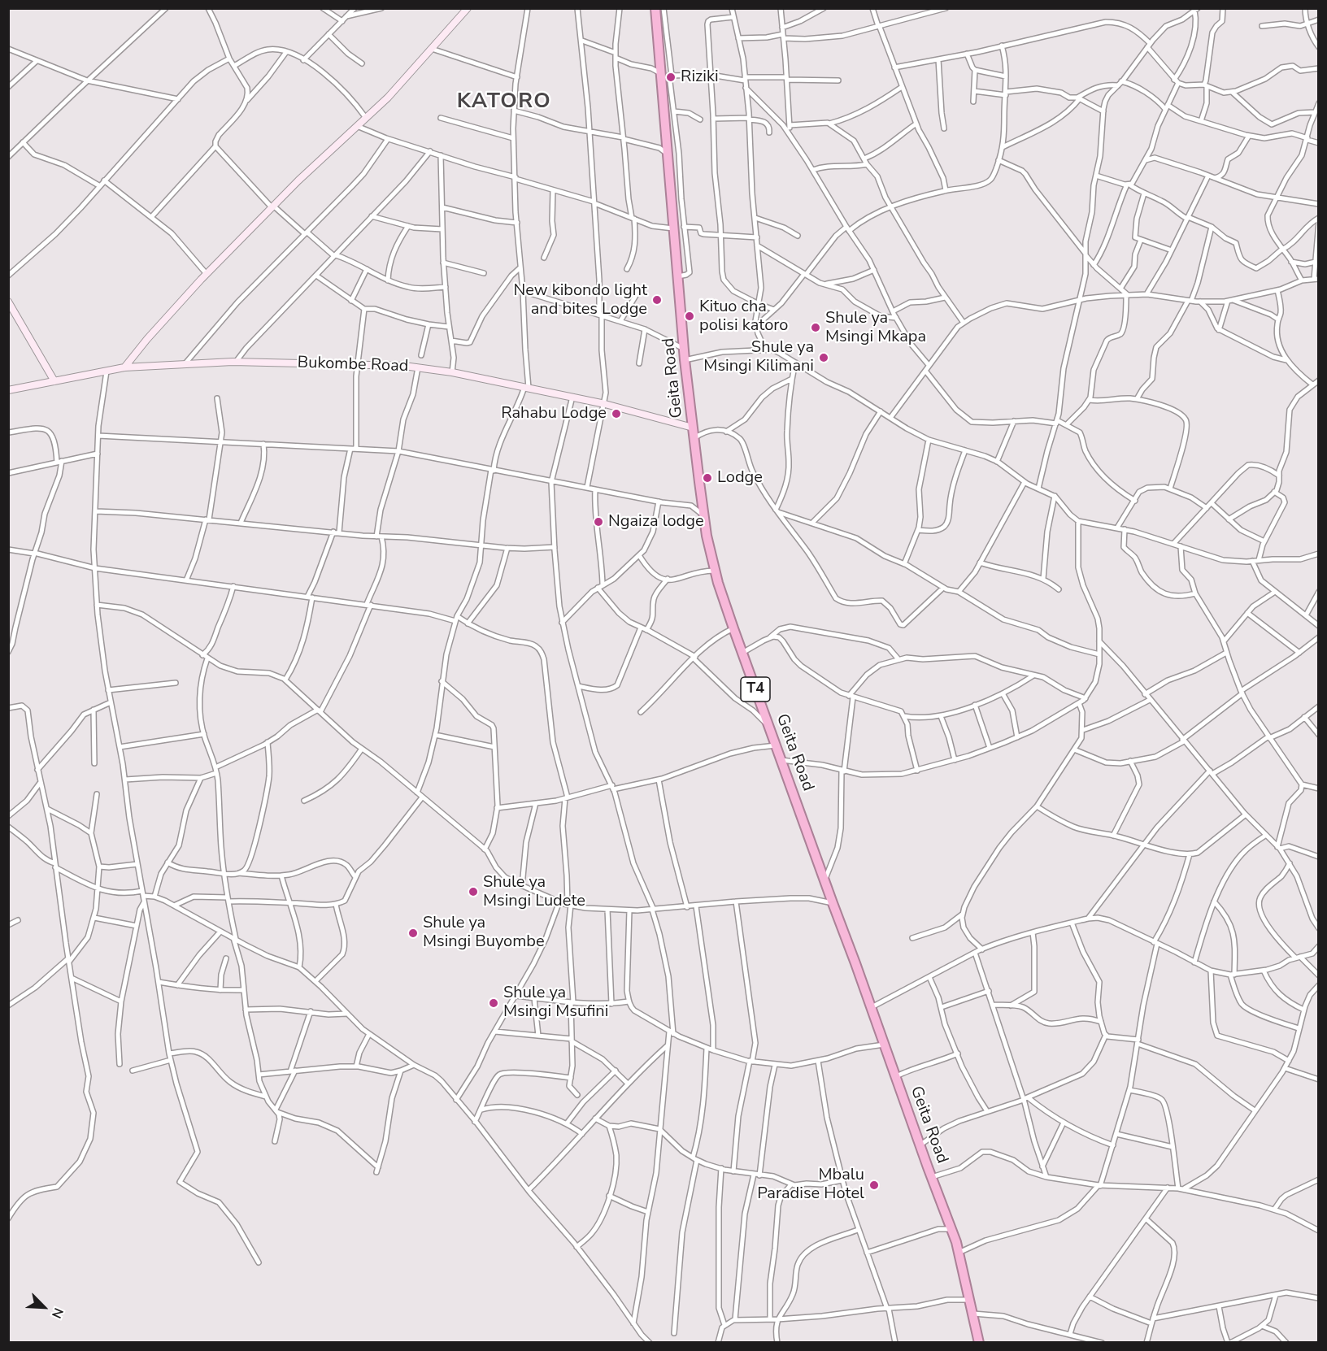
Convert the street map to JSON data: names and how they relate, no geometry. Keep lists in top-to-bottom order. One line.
{"streets":{"highway":["Geita Road","T4"],"main road":["Bukombe Road"]},"crossings":[["Bukombe Road","Geita Road"]],"districts":["KATORO"],"places":["Riziki","New kibondo light and bites Lodge","Kituo cha polisi katoro","Shule ya Msingi Mkapa","Shule ya Msingi Kilimani","Rahabu Lodge","Lodge","Ngaiza lodge","Shule ya Msingi Ludete","Shule ya Msingi Buyombe","Shule ya Msingi Msufini","Mbalu Paradise Hotel"],"north":"bottom right"}
